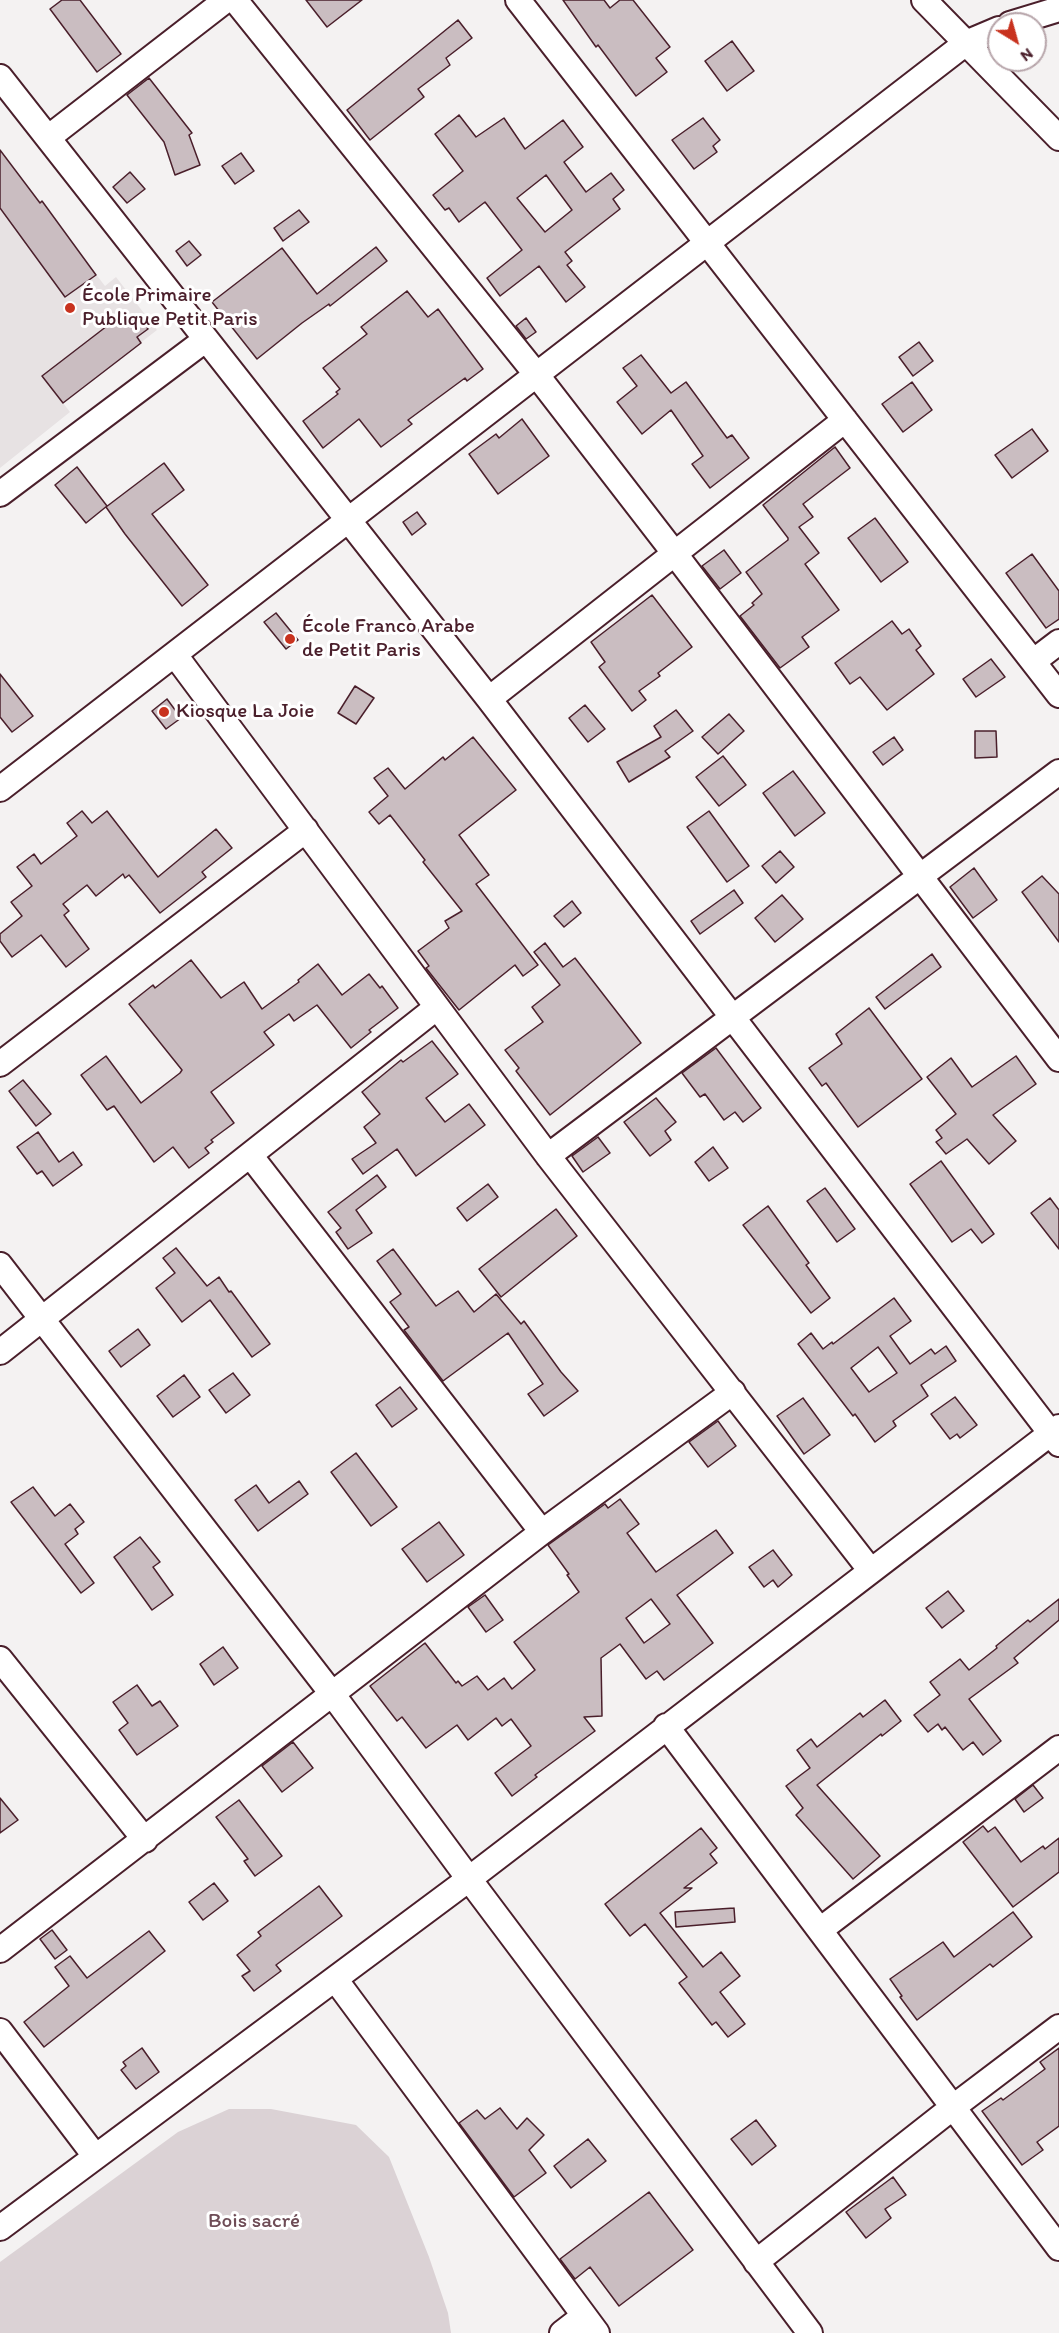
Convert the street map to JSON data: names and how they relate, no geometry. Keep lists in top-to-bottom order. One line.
{"parks":["Bois sacré"],"places":["École Primaire Publique Petit Paris","École Franco Arabe de Petit Paris","Kiosque La Joie"],"north":"bottom right"}
